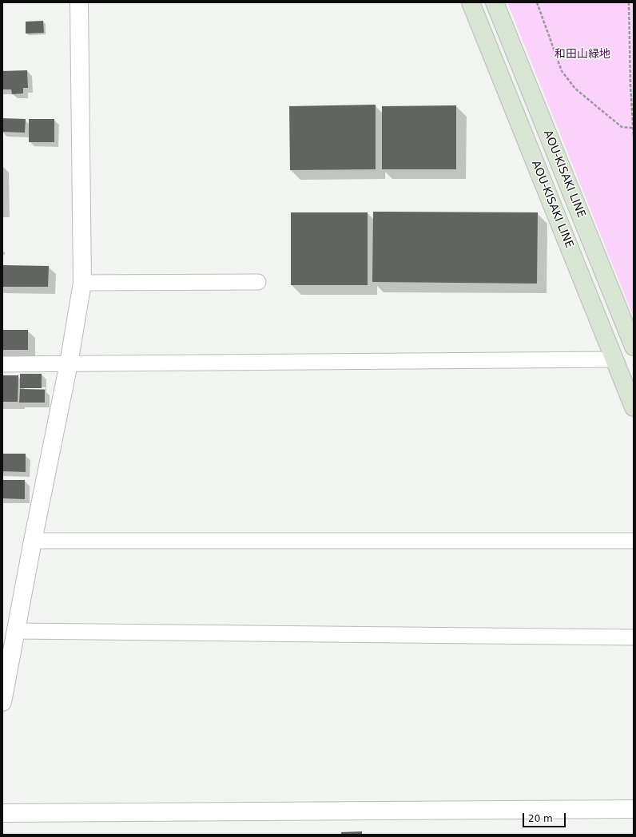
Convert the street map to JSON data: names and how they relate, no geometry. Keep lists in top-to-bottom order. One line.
{"streets":{"main road":["AOU-KISAKI LINE"]},"parks":["和田山緑地"],"scale_bar":"20 m"}
